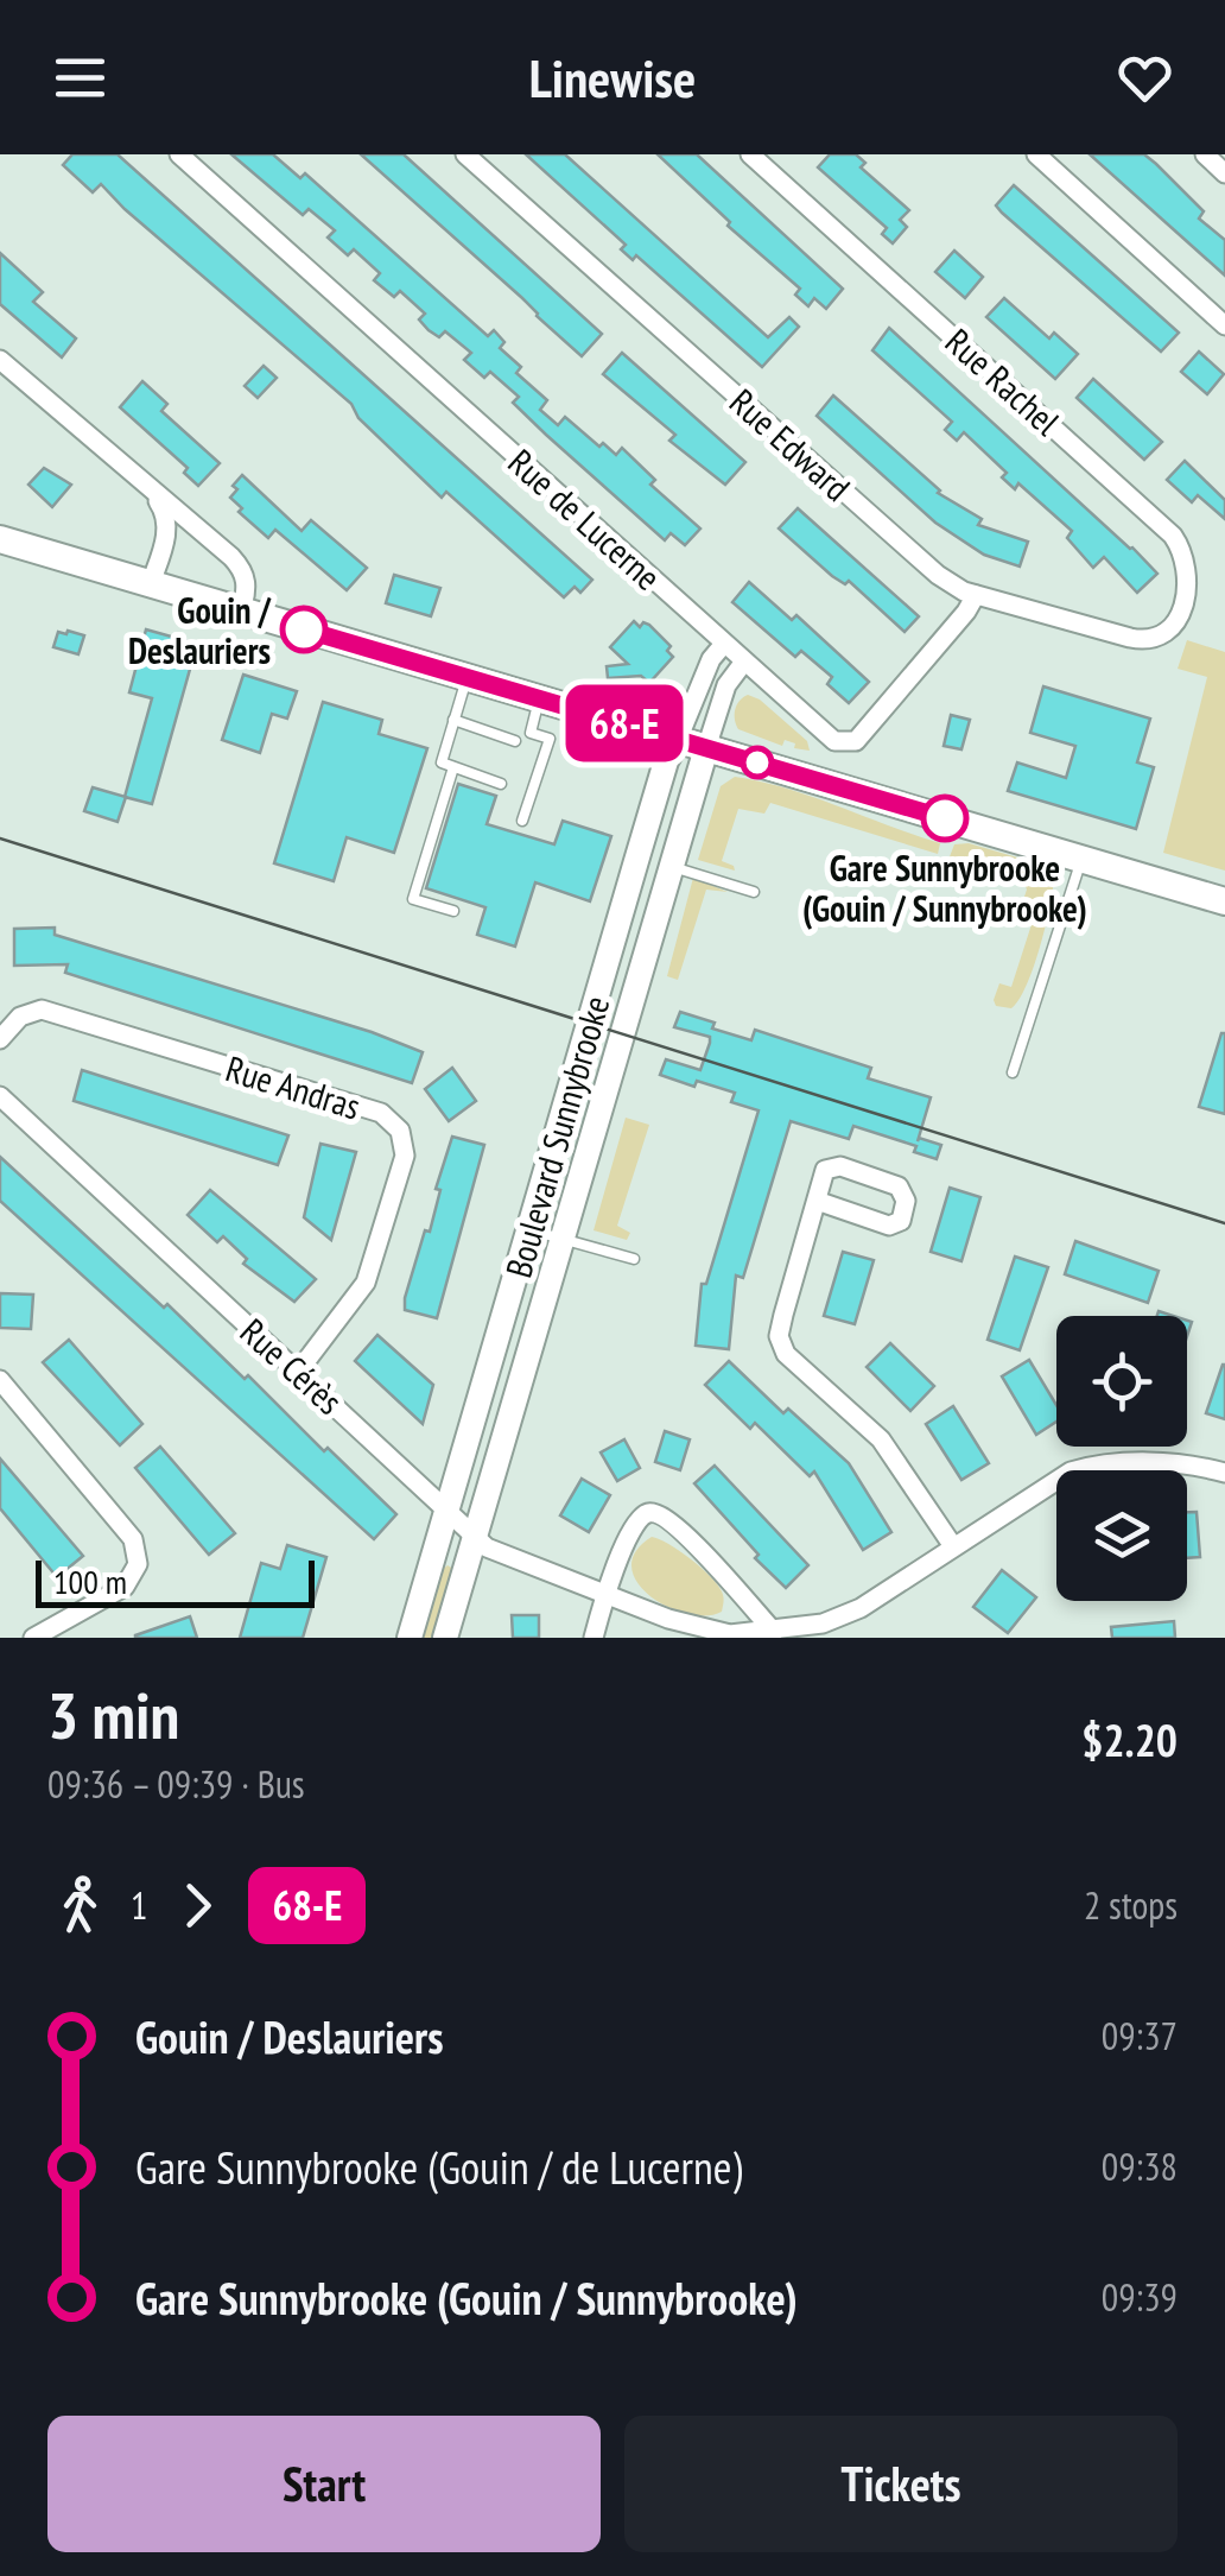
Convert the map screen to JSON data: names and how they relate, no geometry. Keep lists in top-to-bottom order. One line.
{"streets":{"street":["Rue Rachel","Rue Edward","Rue de Lucerne","Rue Andras","Boulevard Sunnybrooke","Rue Cérès"]},"crossings":[["Rue Rachel","Rue Edward"],["Rue Edward","Rue de Lucerne"],["Rue de Lucerne","Boulevard Sunnybrooke"],["Rue Andras","Rue Cérès"],["Boulevard Sunnybrooke","Rue Cérès"]],"places":["Gouin / Deslauriers","Gare Sunnybrooke (Gouin / Sunnybrooke)"],"lines":["bus line 68-E"],"scale_bar":"100 m","page":{"header":"Linewise","on_map":"68-E","scale":"100 m","heading":["3 min","09:36 – 09:39 · Bus","$2.20"],"legs":["1","68-E","2 stops"],"list":[{"name":"Gouin / Deslauriers","value":"09:37"},{"name":"Gare Sunnybrooke (Gouin / de Lucerne)","value":"09:38"},{"name":"Gare Sunnybrooke (Gouin / Sunnybrooke)","value":"09:39"}],"buttons":["Start","Tickets"]}}
